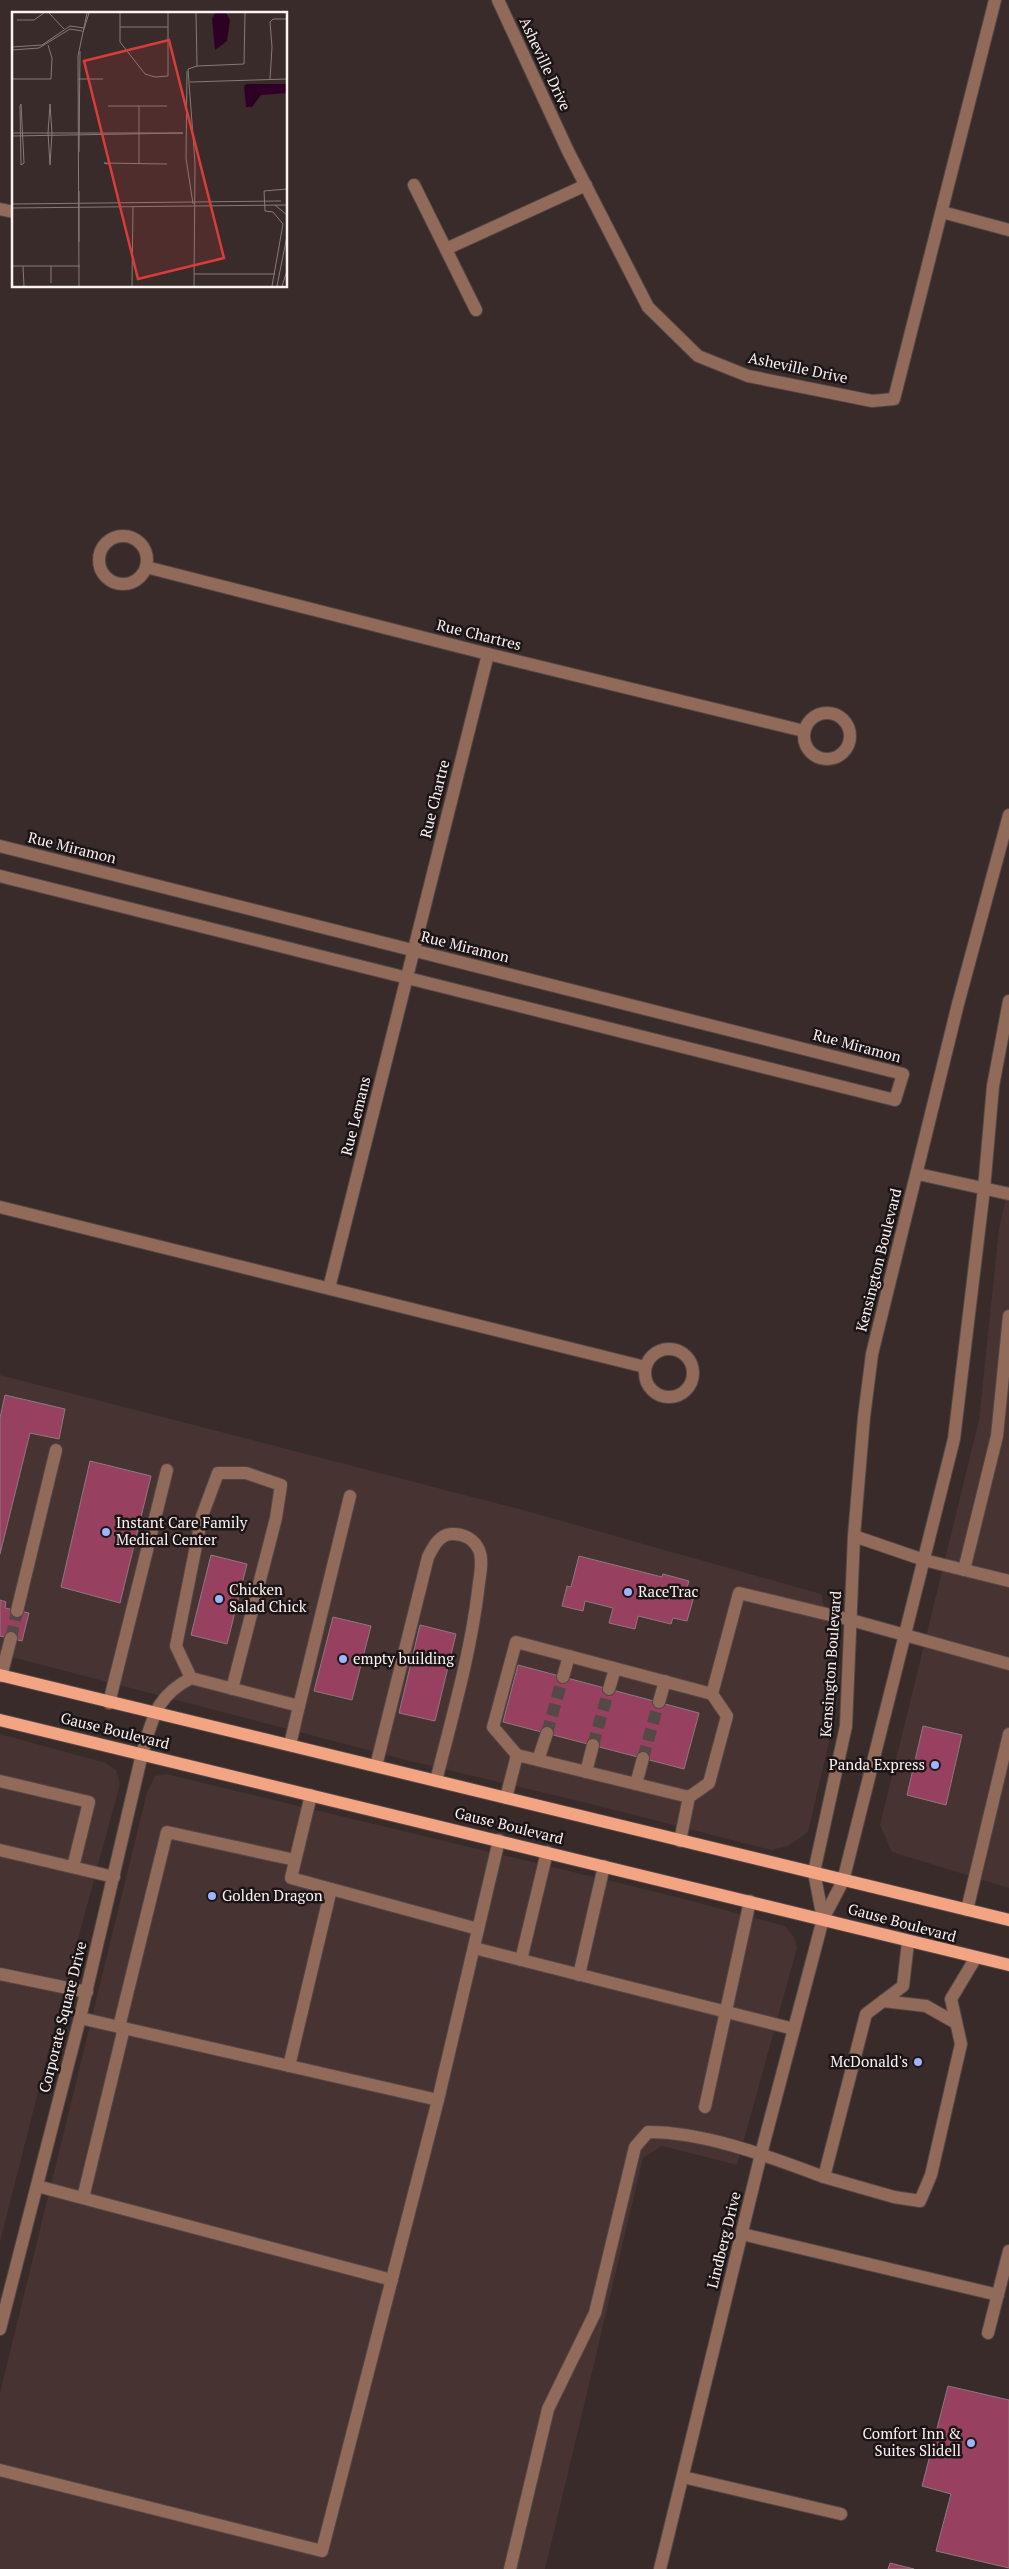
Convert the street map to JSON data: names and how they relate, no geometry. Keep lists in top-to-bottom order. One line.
{"streets":{"main road":["Gause Boulevard"],"street":["Asheville Drive","Rue Chartres","Rue Chartre","Rue Miramon","Rue Lemans","Kensington Boulevard","Corporate Square Drive","Lindberg Drive"]},"crossings":[["Rue Chartres","Rue Chartre"],["Rue Chartre","Rue Miramon"],["Rue Chartre","Rue Lemans"],["Rue Miramon","Rue Lemans"],["Kensington Boulevard","Gause Boulevard"],["Kensington Boulevard","Lindberg Drive"],["Gause Boulevard","Corporate Square Drive"],["Gause Boulevard","Lindberg Drive"]],"places":["Instant Care Family Medical Center","RaceTrac","Chicken Salad Chick","empty building","Panda Express","Golden Dragon","McDonald's","Comfort Inn & Suites Slidell"]}
